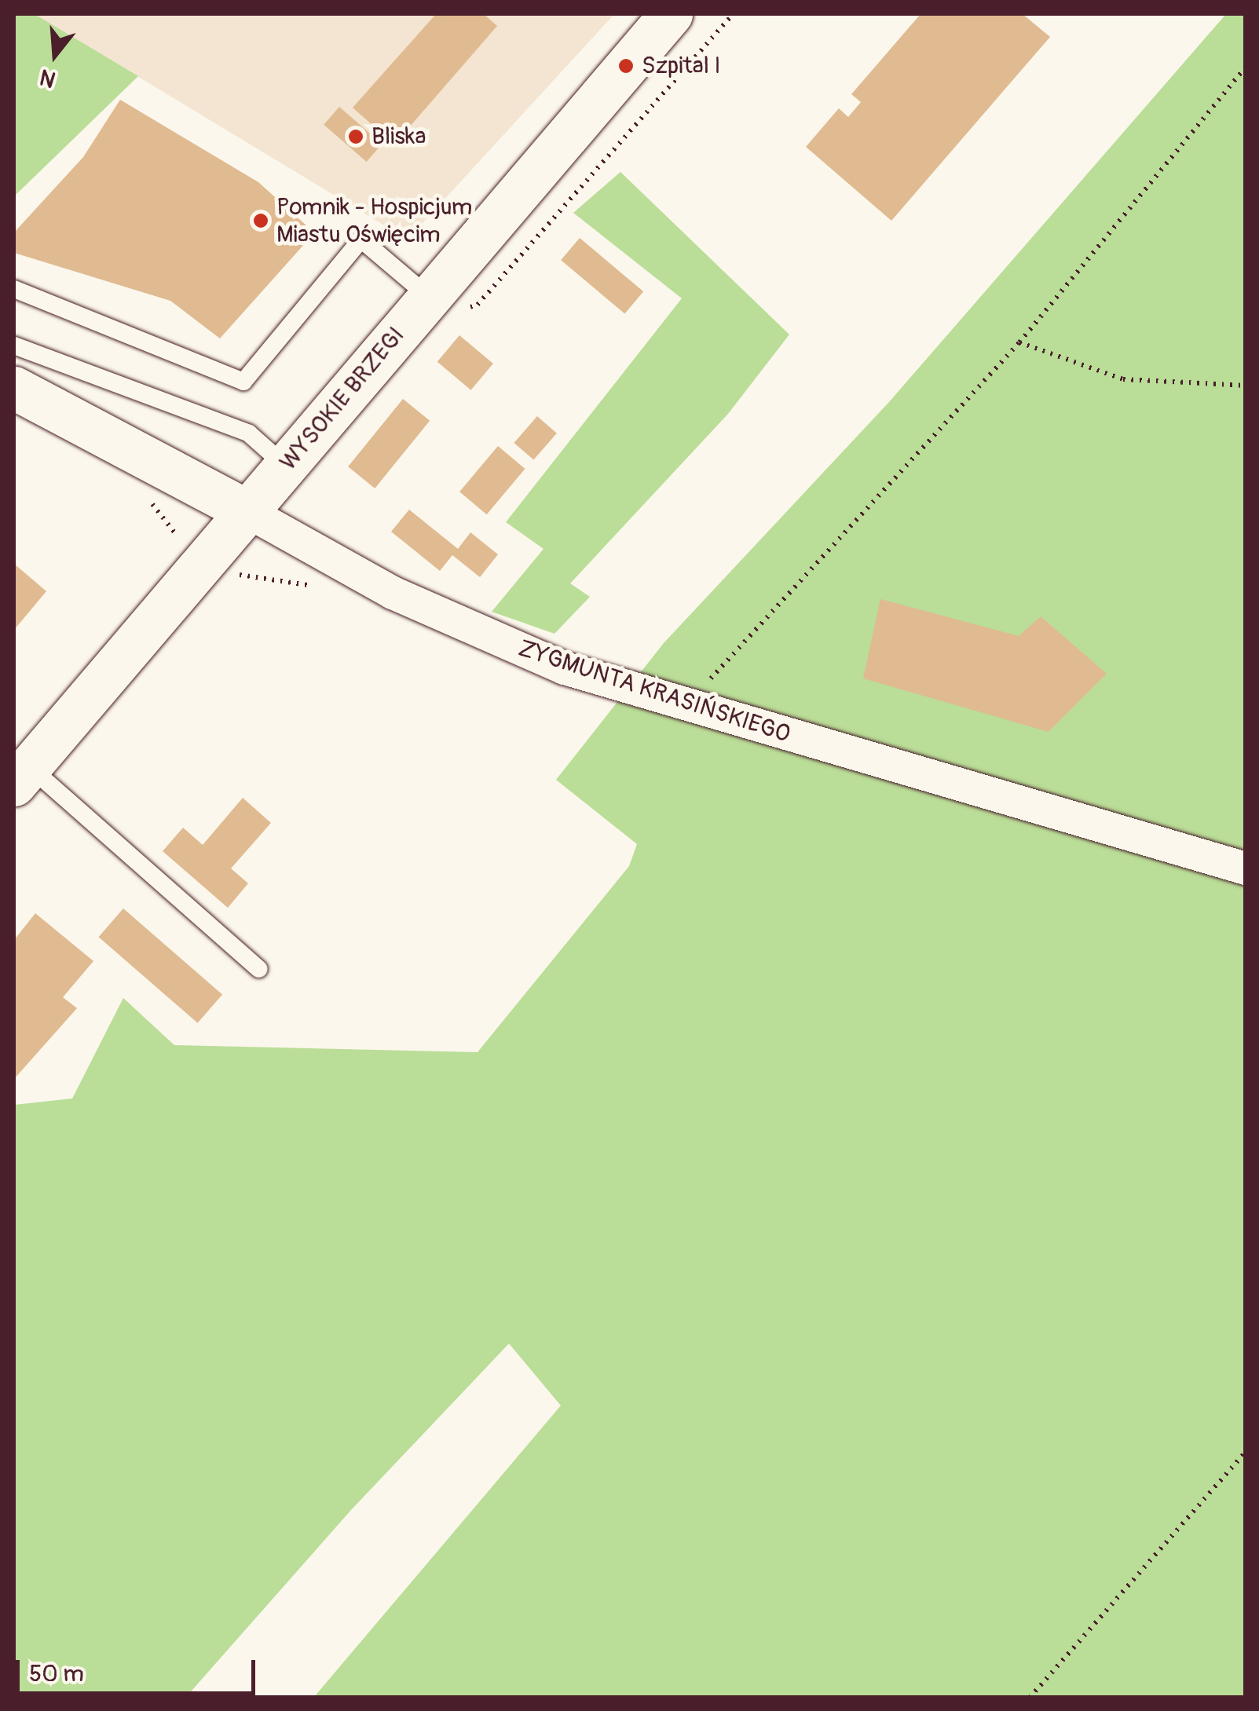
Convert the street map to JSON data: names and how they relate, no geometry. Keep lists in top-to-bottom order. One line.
{"streets":{"street":["WYSOKIE BRZEGI","ZYGMUNTA KRASIŃSKIEGO"]},"crossings":[["WYSOKIE BRZEGI","ZYGMUNTA KRASIŃSKIEGO"]],"places":["Szpital I","Bliska","Pomnik - Hospicjum Miastu Oświęcim"],"scale_bar":"50 m","north":"bottom"}
